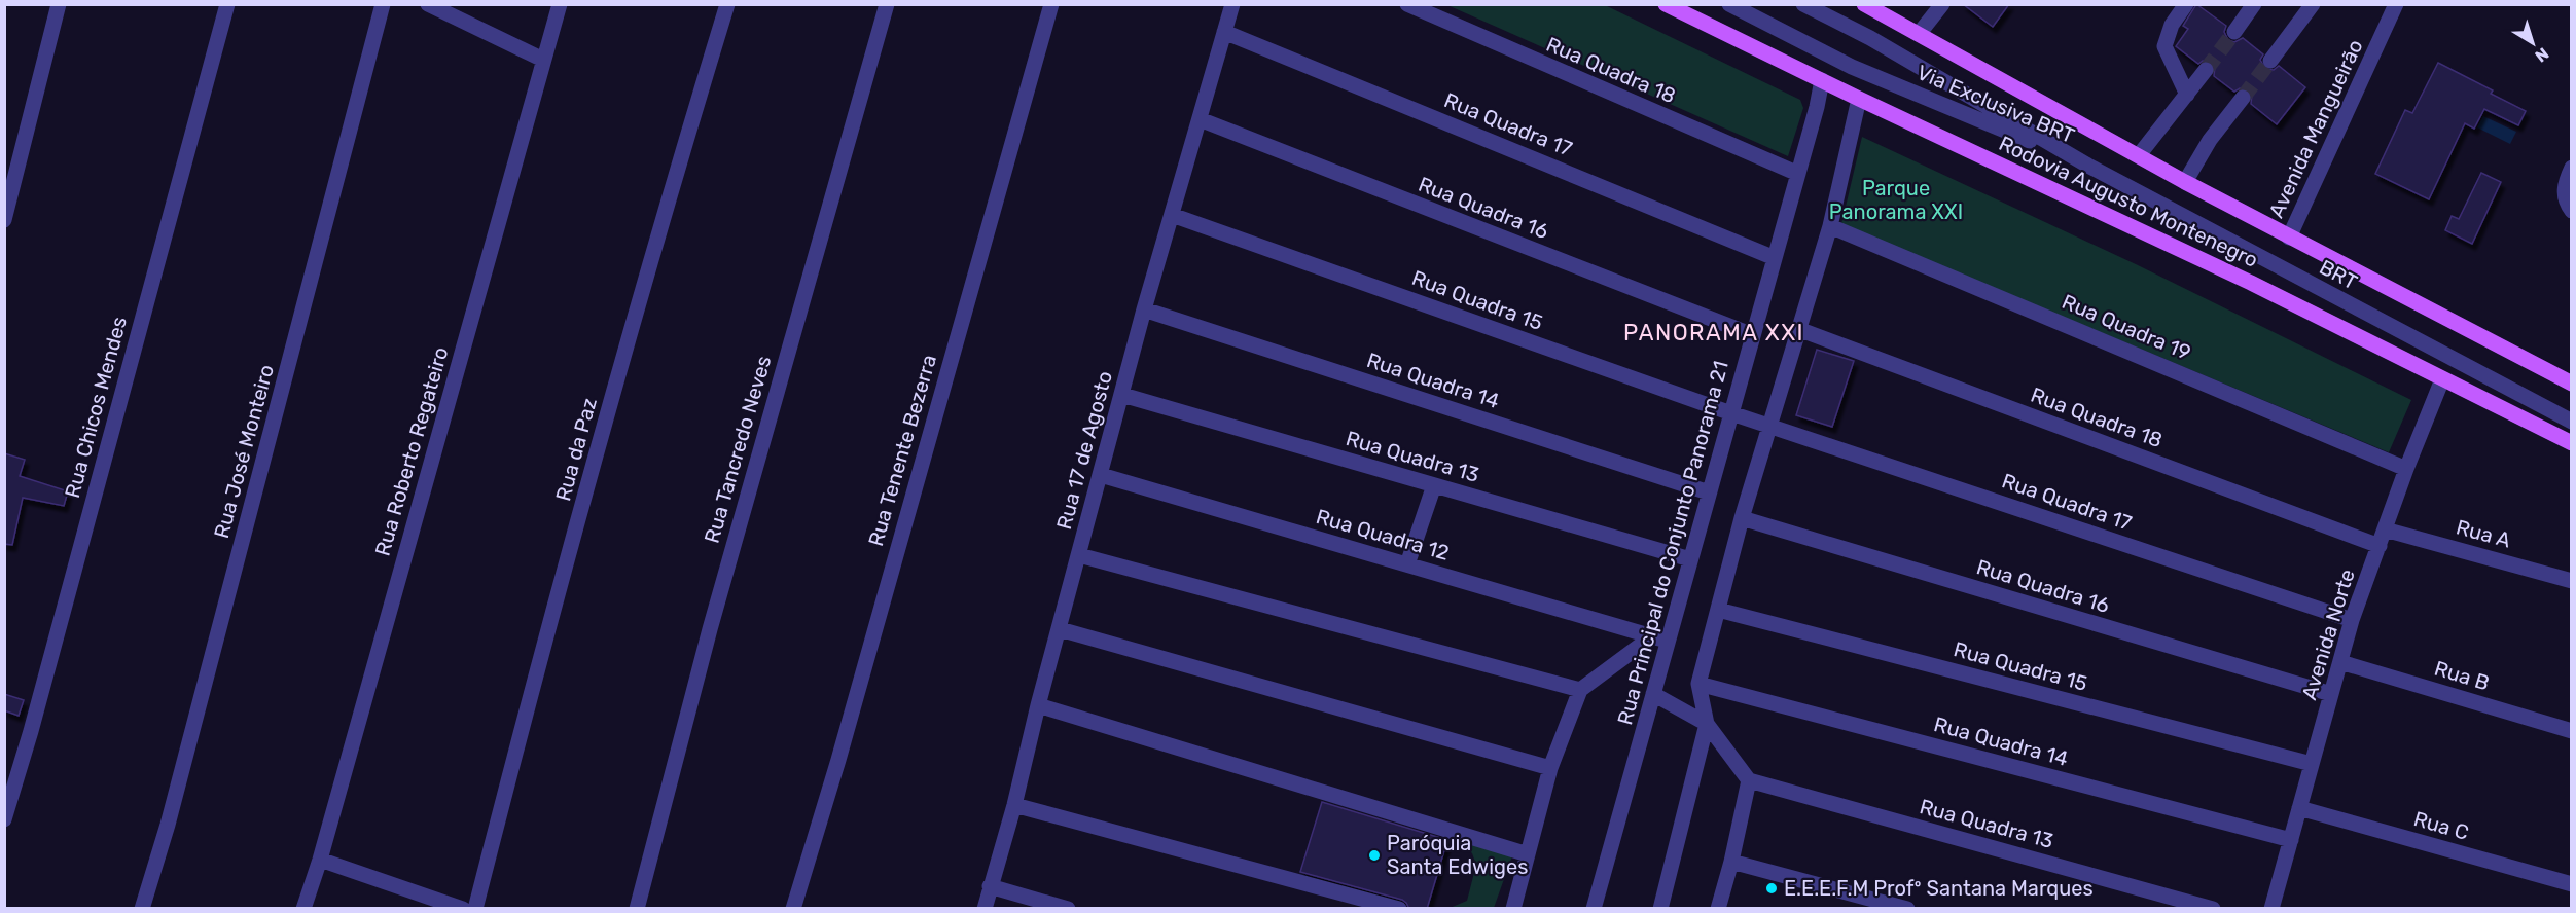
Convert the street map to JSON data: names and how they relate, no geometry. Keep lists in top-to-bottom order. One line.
{"streets":{"main road":["Rodovia Augusto Montenegro"],"street":["Rua Quadra 18","Via Exclusiva BRT","Rua Quadra 17","Avenida Mangueirão","Rua Quadra 16","BRT","Rua Quadra 15","Rua Quadra 19","Rua Quadra 14","Rua Chicos Mendes","Rua da Paz","Rua Tancredo Neves","Rua Tenente Bezerra","Rua 17 de Agosto","Rua José Monteiro","Rua Roberto Regateiro","Rua Quadra 13","Rua A","Rua Quadra 12","Rua Principal do Conjunto Panorama 21","Avenida Norte","Rua B","Rua C"]},"crossings":[["Rua Quadra 18","Rua Principal do Conjunto Panorama 21"],["Rua Quadra 18","Avenida Norte"],["Via Exclusiva BRT","BRT"],["Rua Quadra 17","Rua Quadra 15"],["Rua Quadra 17","Rua 17 de Agosto"],["Rua Quadra 17","Rua Principal do Conjunto Panorama 21"],["Rua Quadra 17","Avenida Norte"],["Avenida Mangueirão","Rodovia Augusto Montenegro"],["Rodovia Augusto Montenegro","Rua Principal do Conjunto Panorama 21"],["Rodovia Augusto Montenegro","Avenida Norte"],["Rua Quadra 16","Rua 17 de Agosto"],["Rua Quadra 16","Rua Principal do Conjunto Panorama 21"],["Rua Quadra 16","Avenida Norte"],["Rua Quadra 15","Rua 17 de Agosto"],["Rua Quadra 15","Rua Principal do Conjunto Panorama 21"],["Rua Quadra 15","Avenida Norte"],["Rua Quadra 19","Avenida Norte"],["Rua Quadra 14","Rua 17 de Agosto"],["Rua Quadra 14","Rua Principal do Conjunto Panorama 21"],["Rua Quadra 14","Avenida Norte"],["Rua 17 de Agosto","Rua Quadra 13"],["Rua 17 de Agosto","Rua Quadra 12"],["Rua Quadra 13","Rua Principal do Conjunto Panorama 21"],["Rua A","Avenida Norte"],["Rua Quadra 12","Rua Principal do Conjunto Panorama 21"],["Avenida Norte","Rua B"],["Avenida Norte","Rua C"]],"districts":["PANORAMA XXI"],"parks":["Parque Panorama XXI"],"places":["Paróquia Santa Edwiges","E.E.E.F.M Profº Santana Marques"],"north":"bottom right"}
